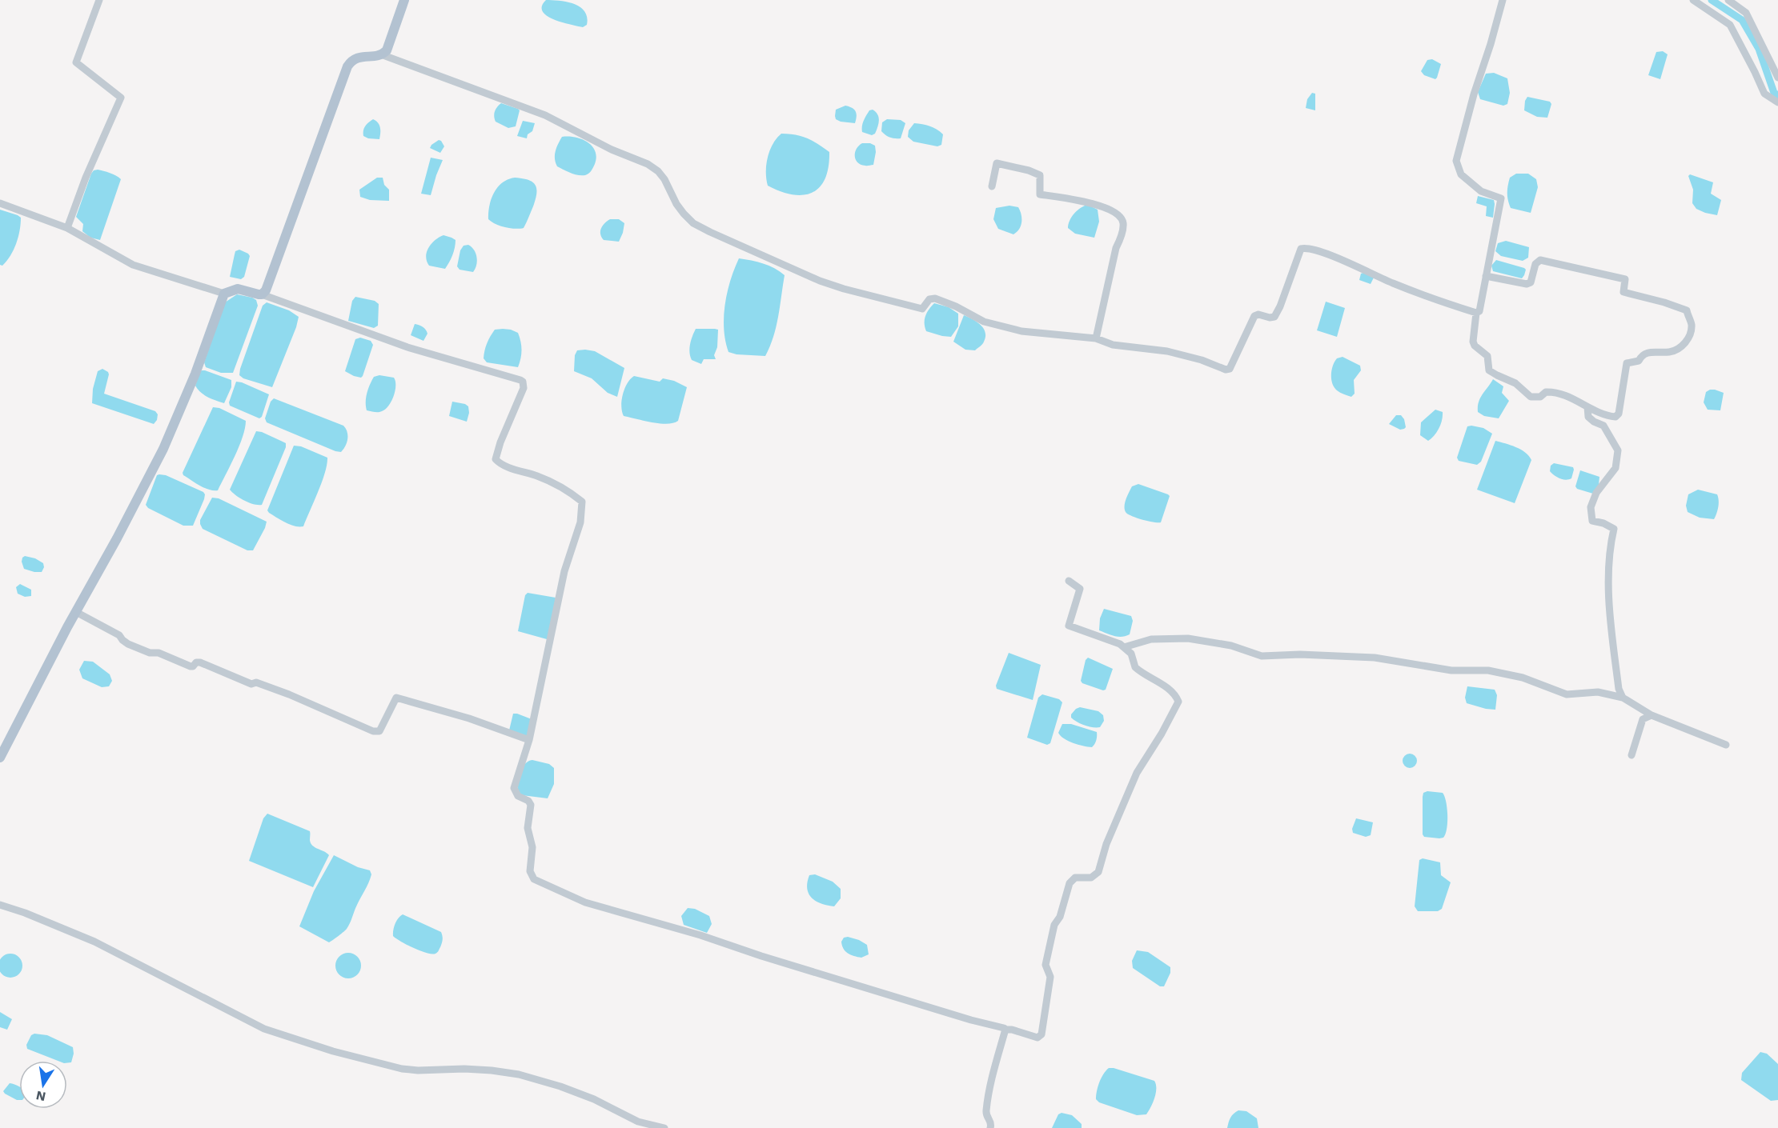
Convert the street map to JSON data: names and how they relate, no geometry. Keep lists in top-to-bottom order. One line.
{"north":"bottom"}
